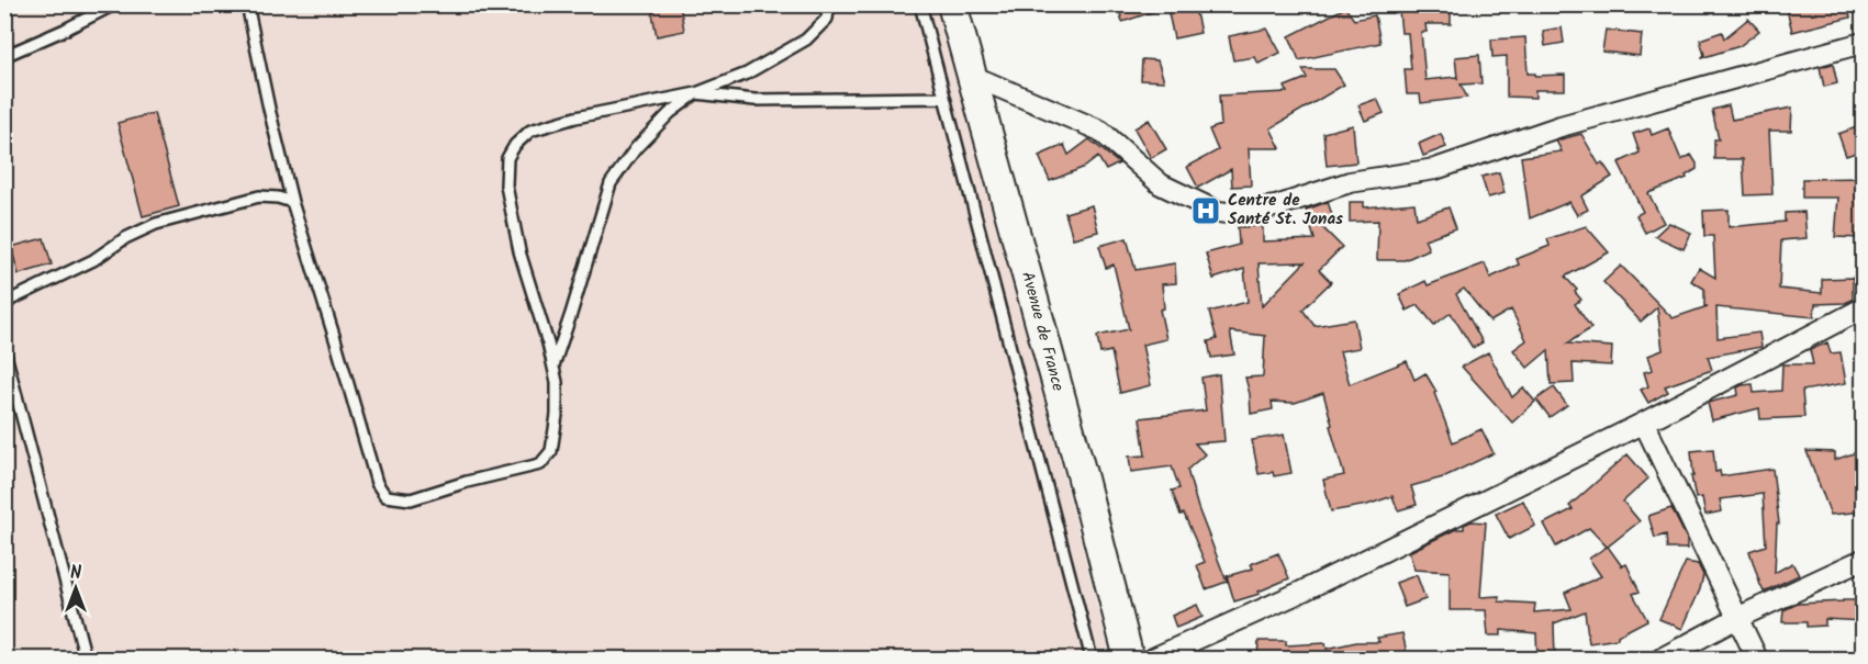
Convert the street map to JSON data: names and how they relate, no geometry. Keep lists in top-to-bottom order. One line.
{"streets":{"main road":["Avenue de France"]},"places":{"hospital":["Centre de Santé St. Jonas"]},"north":"top"}
